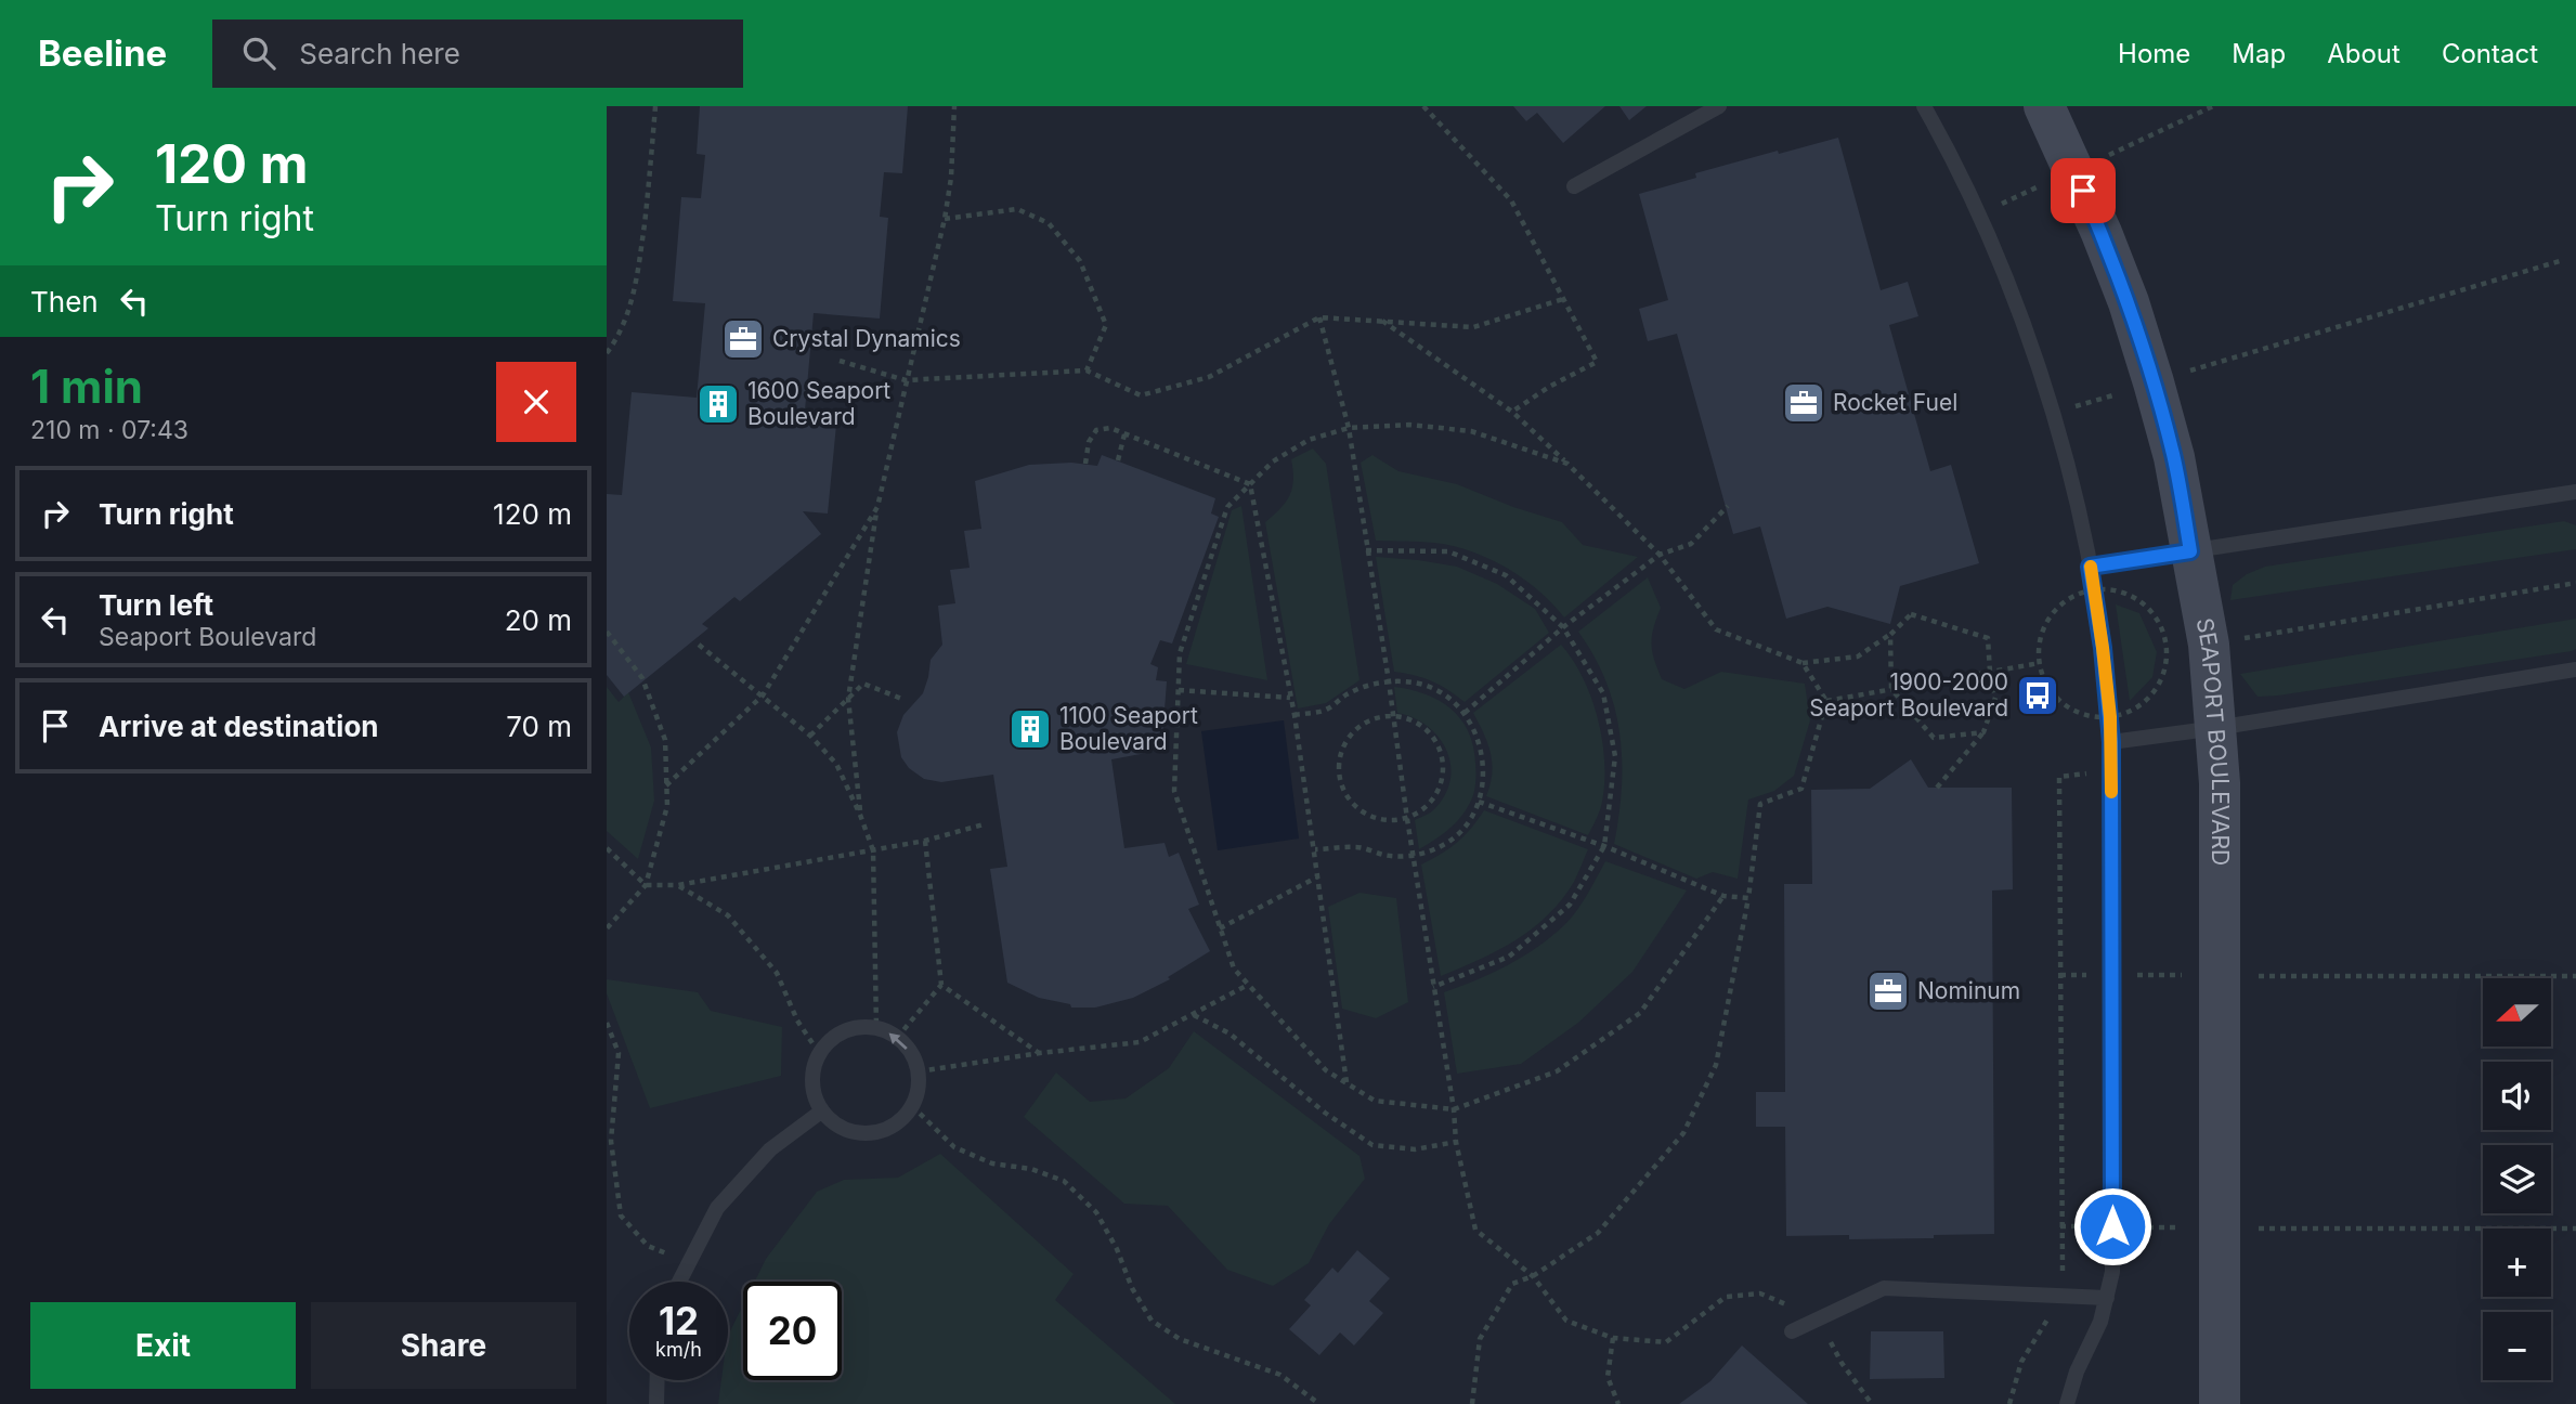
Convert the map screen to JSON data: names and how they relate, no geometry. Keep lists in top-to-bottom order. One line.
{"streets":{"main road":["SEAPORT BOULEVARD"]},"places":{"office":["Crystal Dynamics","Rocket Fuel","Nominum"],"building":["1600 Seaport Boulevard","1100 Seaport Boulevard"],"bus stop":["1900-2000 Seaport Boulevard"]},"north":"left","page":{"header":"Beeline","search":"Search here","nav":["Home","Map","About","Contact"],"turn":["120 m","Turn right"],"then":"Then","heading":["1 min","210 m · 07:43"],"list":[{"name":"Turn right","value":"120 m"},{"name":"Turn left","note":"Seaport Boulevard","value":"20 m"},{"name":"Arrive at destination","value":"70 m"}],"map_buttons":["+","−"],"speed":"12 km/h","limit":"20","buttons":["Exit","Share"]}}
